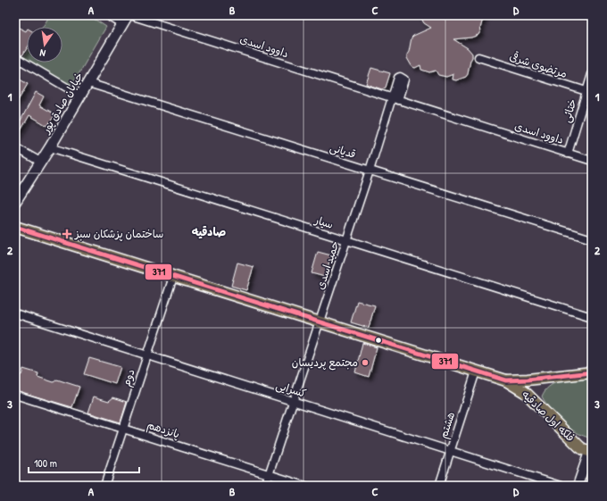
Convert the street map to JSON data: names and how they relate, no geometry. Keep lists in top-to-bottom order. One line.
{"streets":{"main road":["خیابان صادق پور","فلکه اول صادقیه"],"street":["داوود اسدی","مرتضوی شرقی","ختائی","قدیانی","سیار","حمید اسدی","دوم","کسرایی","هشتم","پانزدهم"]},"crossings":[["داوود اسدی","خیابان صادق پور"],["داوود اسدی","ختائی"],["داوود اسدی","حمید اسدی"],["مرتضوی شرقی","ختائی"],["خیابان صادق پور","قدیانی"],["خیابان صادق پور","سیار"],["قدیانی","حمید اسدی"],["سیار","حمید اسدی"],["حمید اسدی","کسرایی"],["حمید اسدی","پانزدهم"],["دوم","کسرایی"],["دوم","پانزدهم"],["کسرایی","هشتم"]],"districts":["صادقیه"],"places":{"health":["ساختمان پزشکان سبز"],"other":["مجتمع پردیسان"]},"lines":["transit line 371"],"scale_bar":"100 m","north":"bottom","grid":{"columns":["A","B","C","D"],"rows":["1","2","3"]}}
